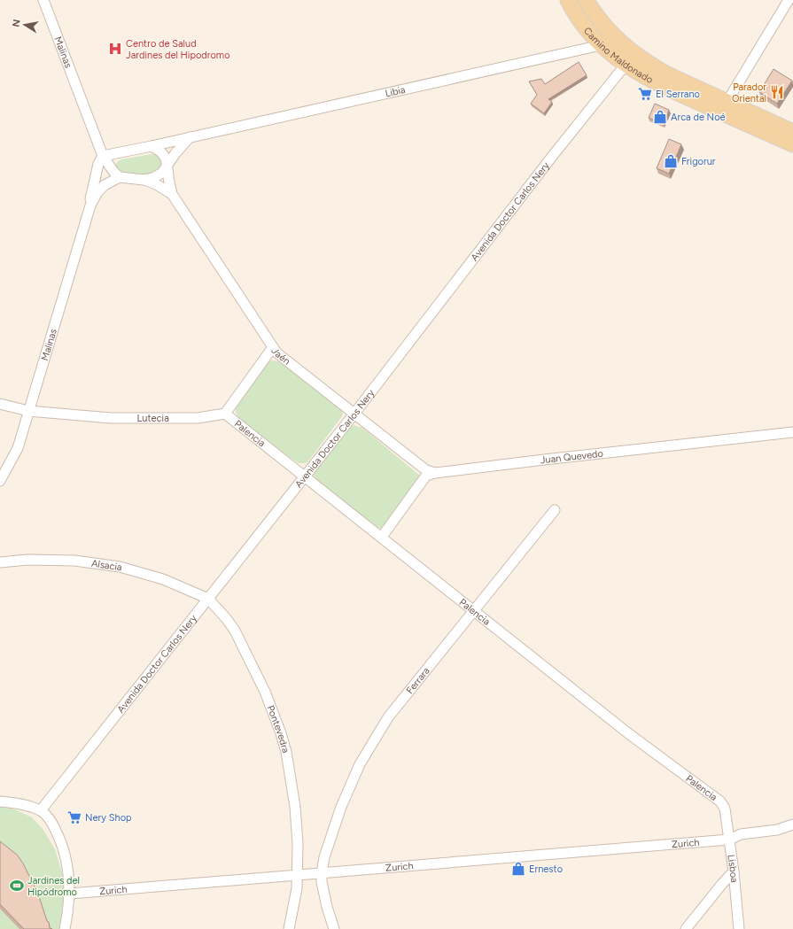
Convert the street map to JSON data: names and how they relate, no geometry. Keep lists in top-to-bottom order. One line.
{"streets":{"main road":["Camino Maldonado"],"street":["Malinas","Libia","Avenida Doctor Carlos Nery","Jaén","Lutecia","Palencia","Juan Quevedo","Alsacia","Ferrara","Pontevedra","Zurich","Lisboa"]},"crossings":[["Malinas","Libia"],["Malinas","Lutecia"],["Camino Maldonado","Libia"],["Camino Maldonado","Avenida Doctor Carlos Nery"],["Avenida Doctor Carlos Nery","Jaén"],["Avenida Doctor Carlos Nery","Palencia"],["Avenida Doctor Carlos Nery","Alsacia"],["Avenida Doctor Carlos Nery","Pontevedra"],["Jaén","Juan Quevedo"],["Lutecia","Palencia"],["Palencia","Juan Quevedo"],["Palencia","Ferrara"],["Palencia","Lisboa"],["Alsacia","Pontevedra"],["Ferrara","Zurich"],["Pontevedra","Zurich"],["Zurich","Lisboa"]],"places":{"hospital":["Centro de Salud Jardines del Hipodromo"],"restaurant":["Parador Oriental"],"supermarket":["El Serrano","Nery Shop"],"shop":["Arca de Noé","Frigorur","Ernesto"],"sports":["Jardines del Hipódromo"]},"north":"left"}
